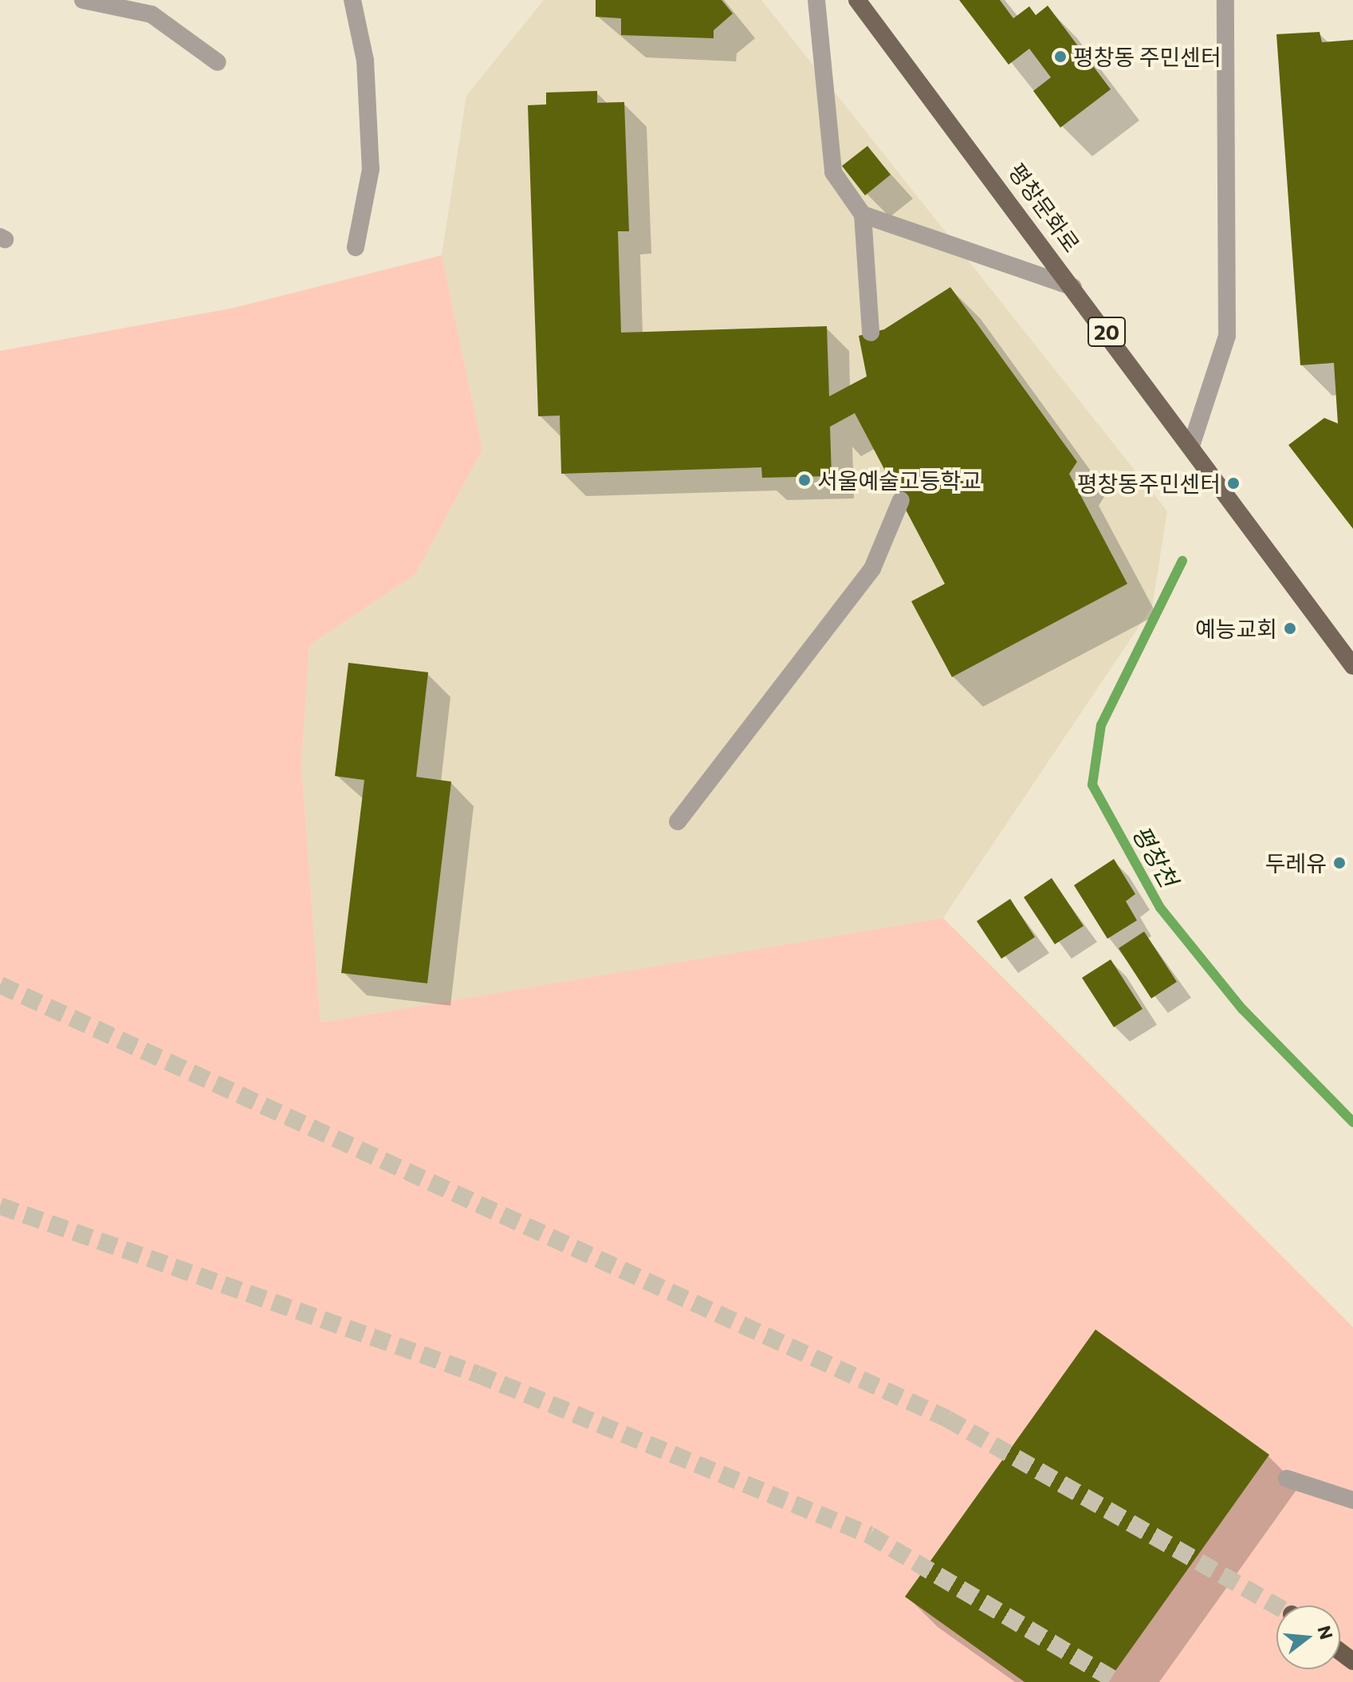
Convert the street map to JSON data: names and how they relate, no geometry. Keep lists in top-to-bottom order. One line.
{"streets":{"main road":["평창문화로","20"]},"water":["평창천"],"places":["평창동 주민센터","서울예술고등학교","평창동주민센터","예능교회","두레유"],"north":"right"}
